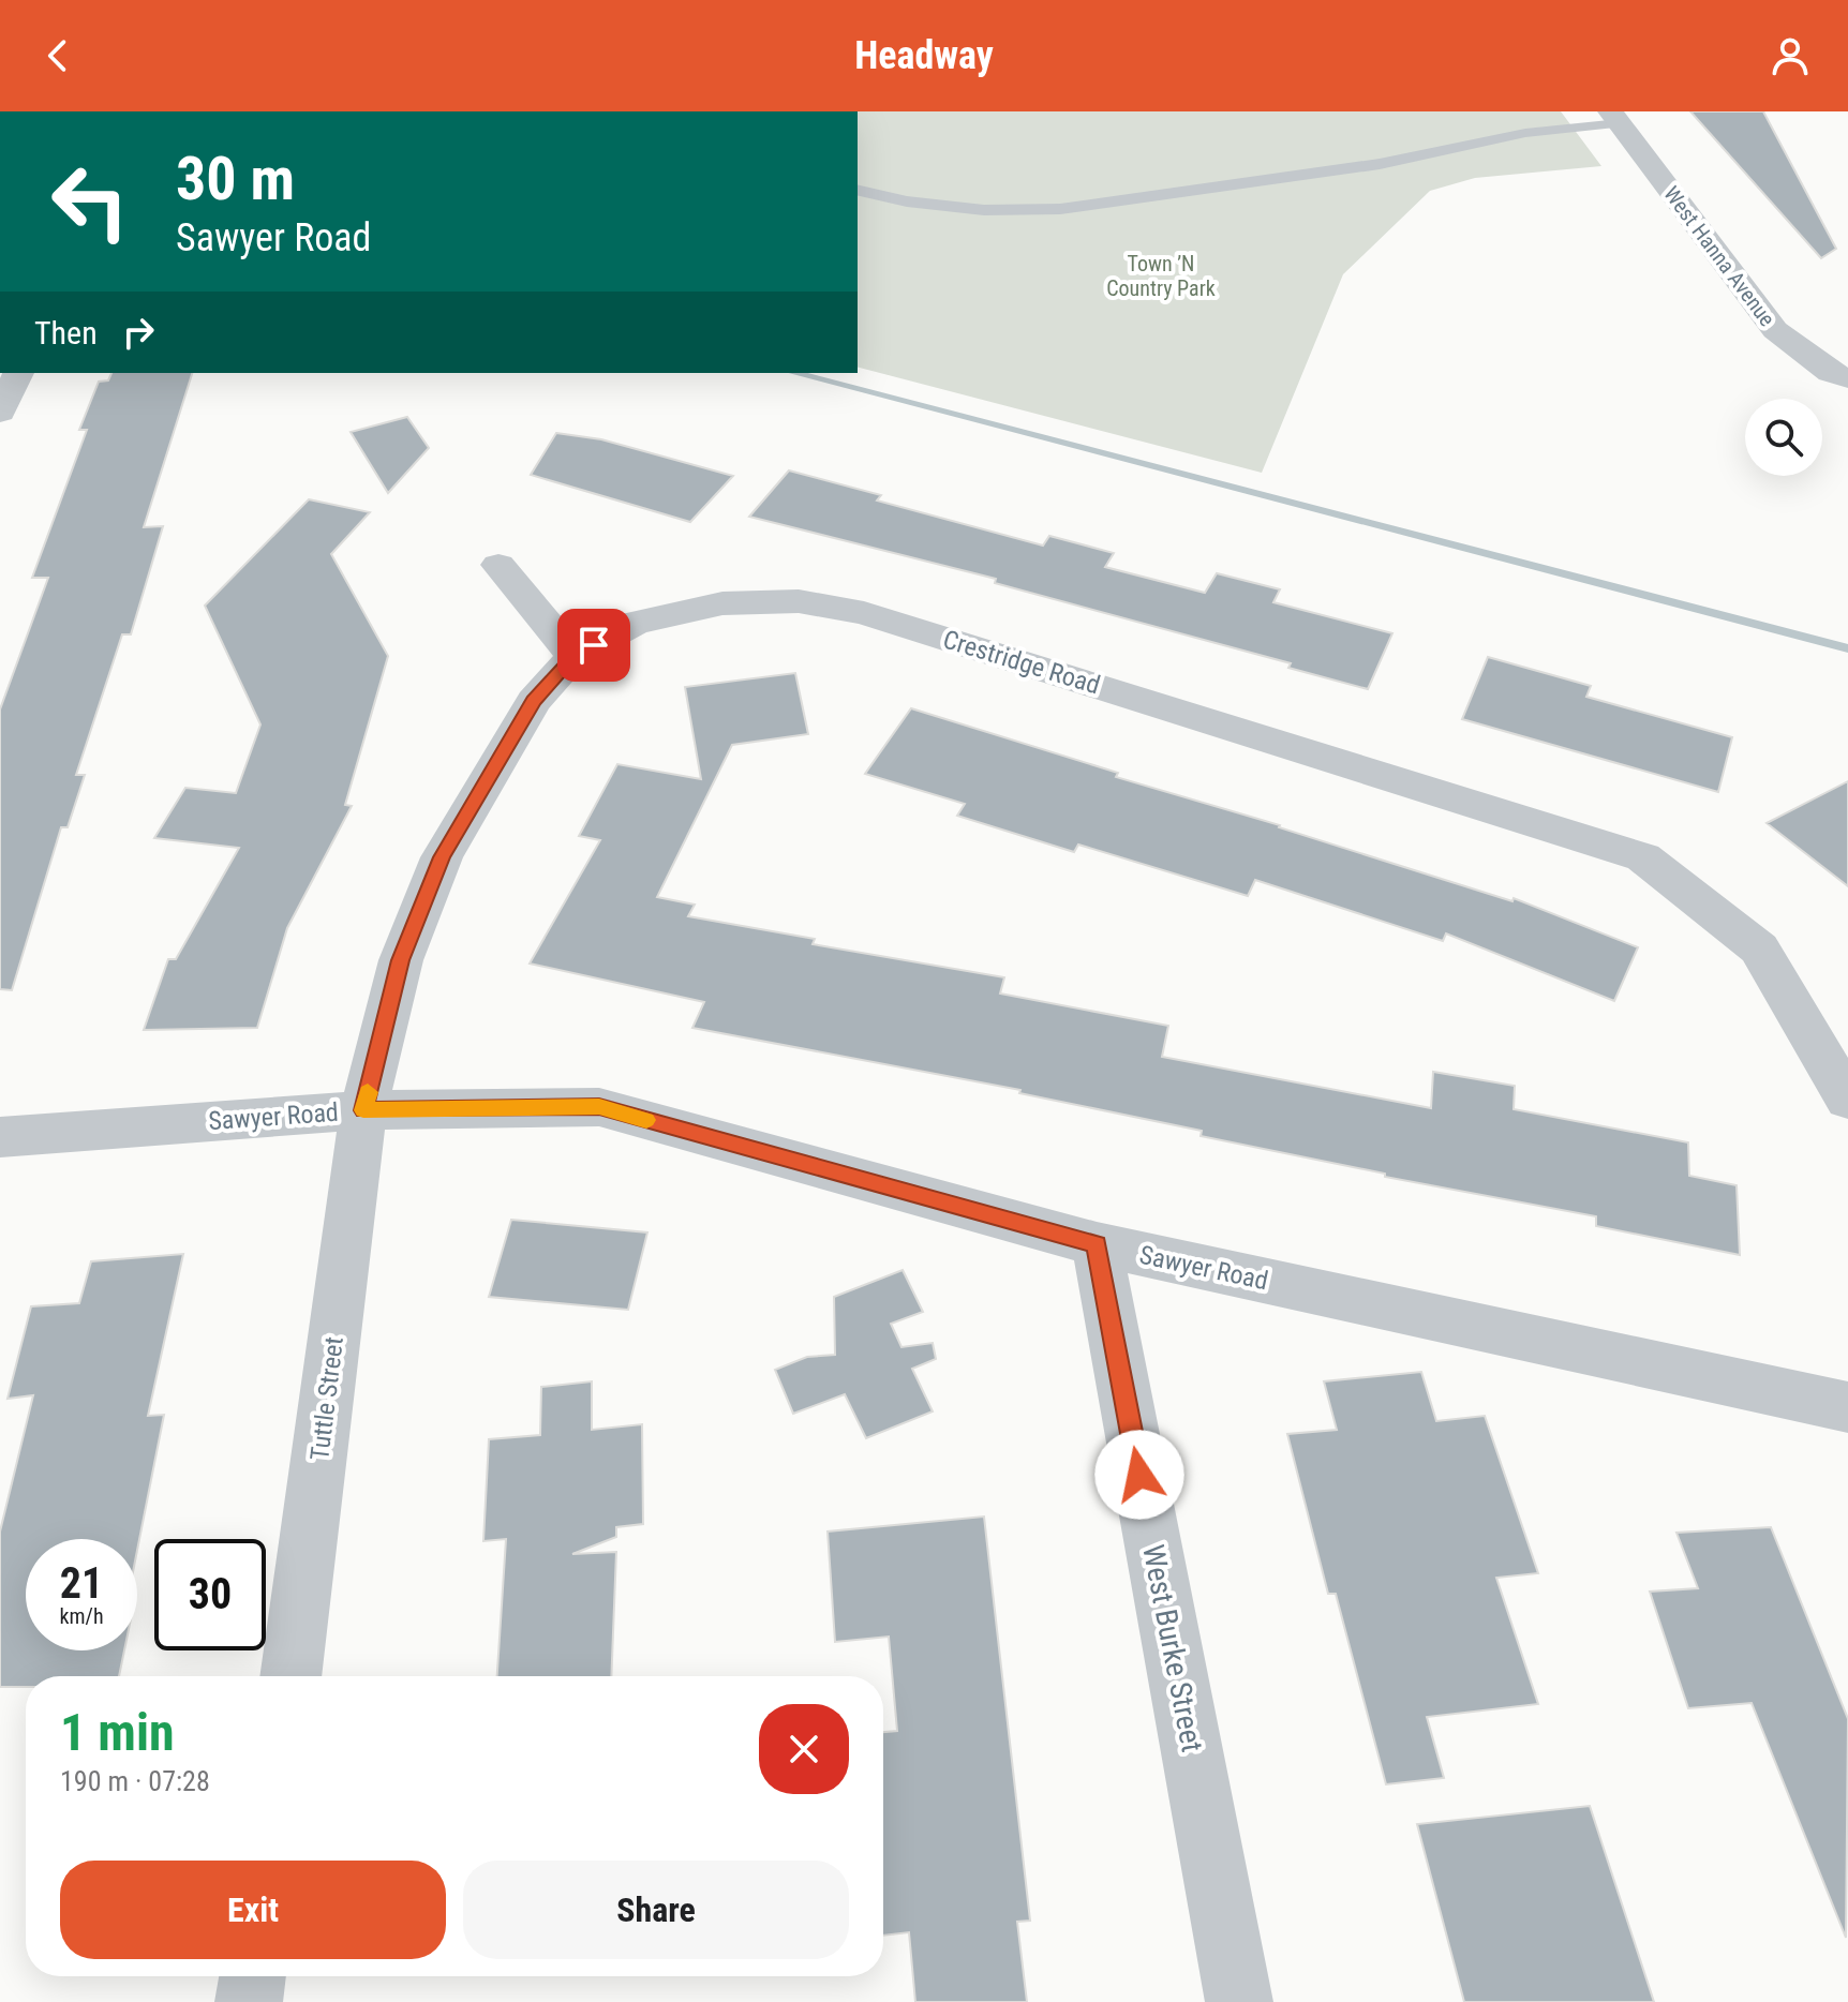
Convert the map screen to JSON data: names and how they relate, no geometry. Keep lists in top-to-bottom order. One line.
{"streets":{"street":["West Hanna Avenue","Crestridge Road","Sawyer Road","Tuttle Street","West Burke Street"]},"crossings":[["Crestridge Road","Sawyer Road"],["Crestridge Road","Tuttle Street"],["Sawyer Road","Tuttle Street"],["Sawyer Road","West Burke Street"]],"parks":["Town ’N Country Park"],"page":{"header":"Headway","turn":["30 m","Sawyer Road"],"then":"Then","speed":"21 km/h","limit":"30","heading":["1 min","190 m · 07:28"],"buttons":["Exit","Share"]}}
